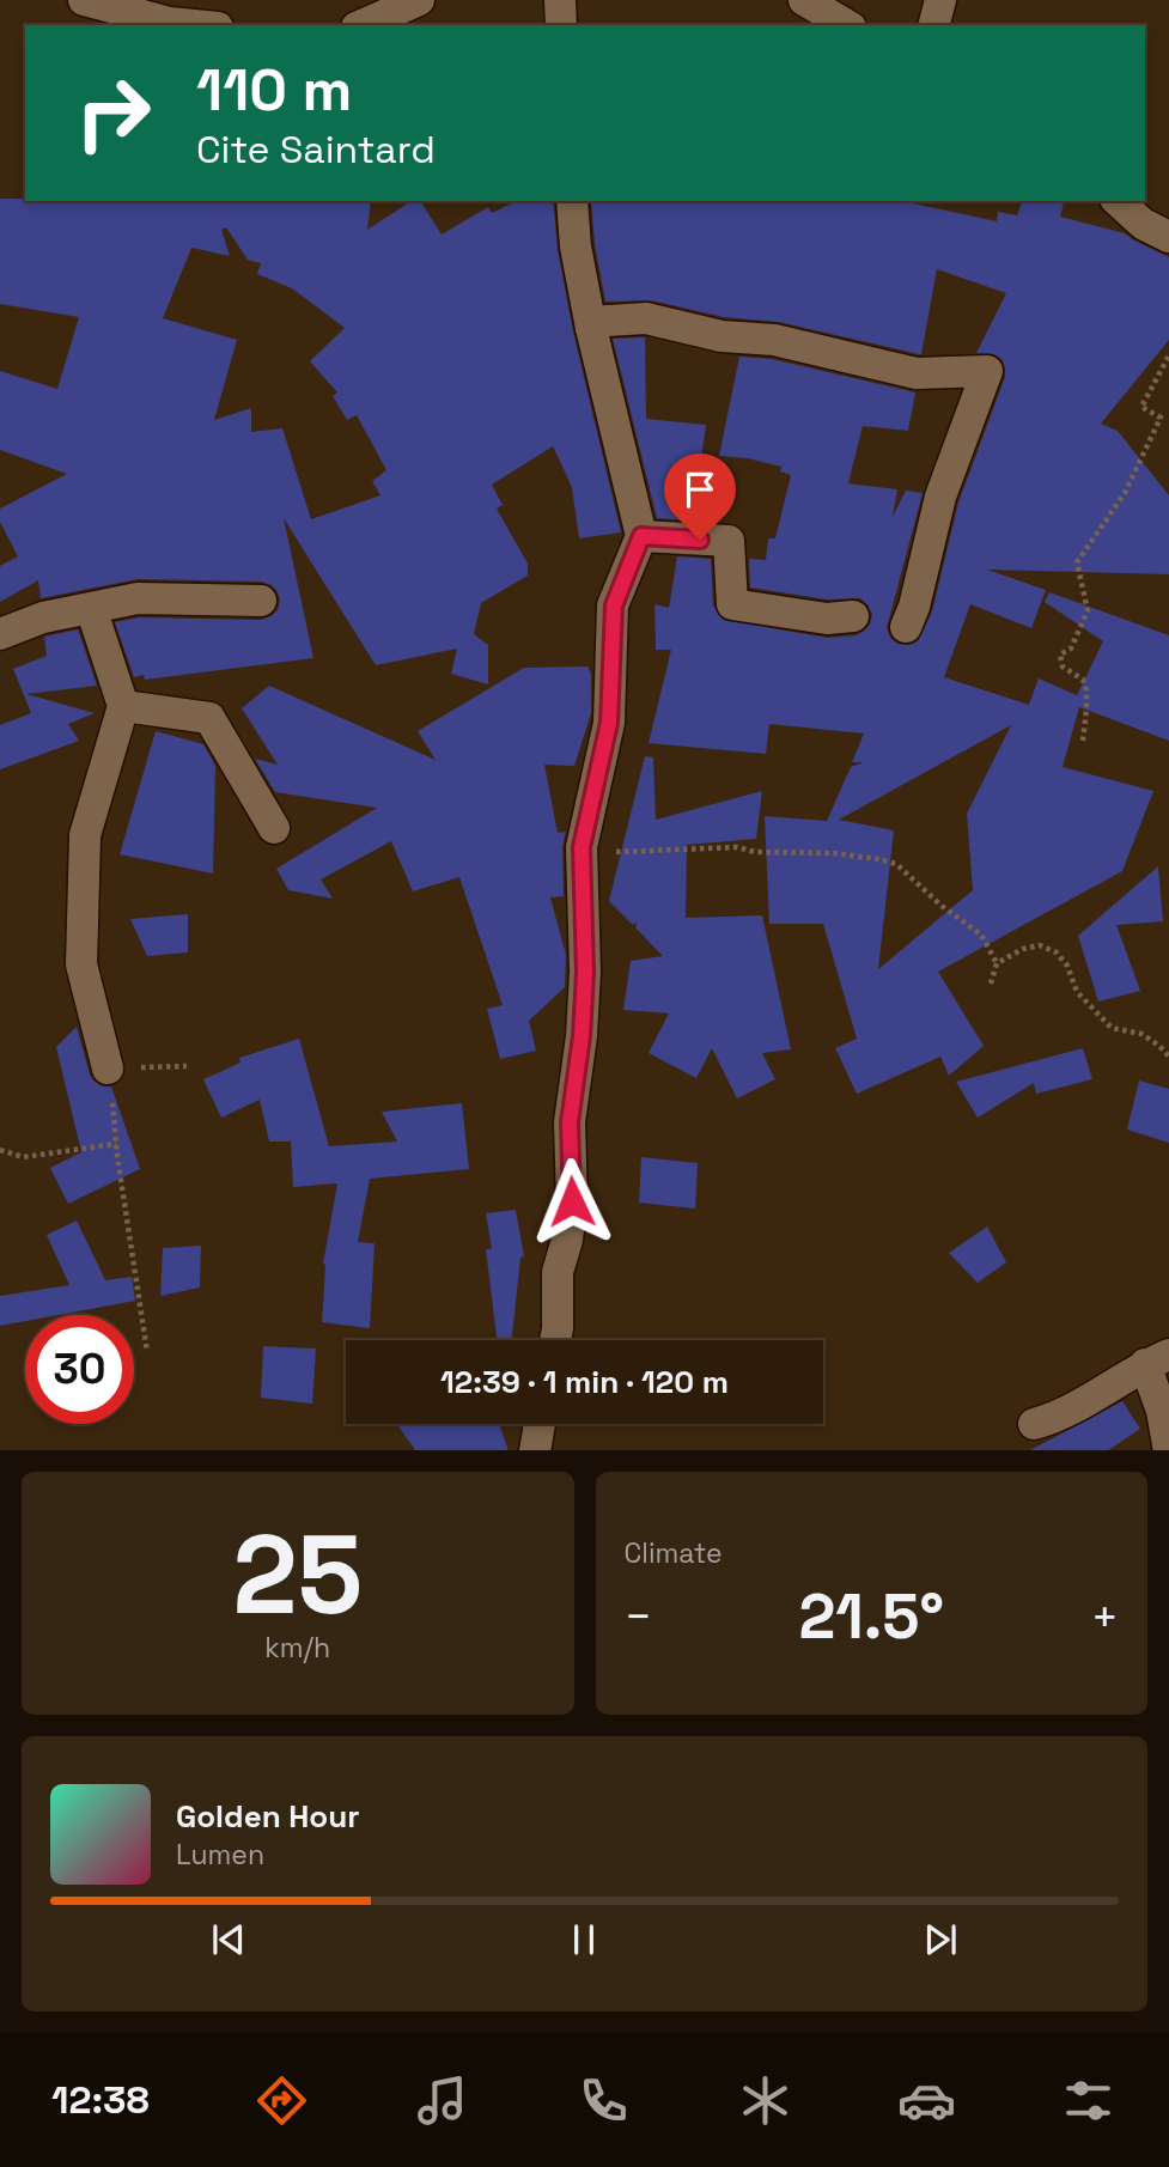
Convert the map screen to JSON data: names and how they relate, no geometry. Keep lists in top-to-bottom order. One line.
{"page":{"turn":["110 m","Cite Saintard"],"limit":"30","trip":"12:39 · 1 min · 120 m","tile":[["25","km/h"],"Climate"],"heat":["−","21.5°","+"],"song":["Golden Hour","Lumen"],"tabs":"12:38"}}
